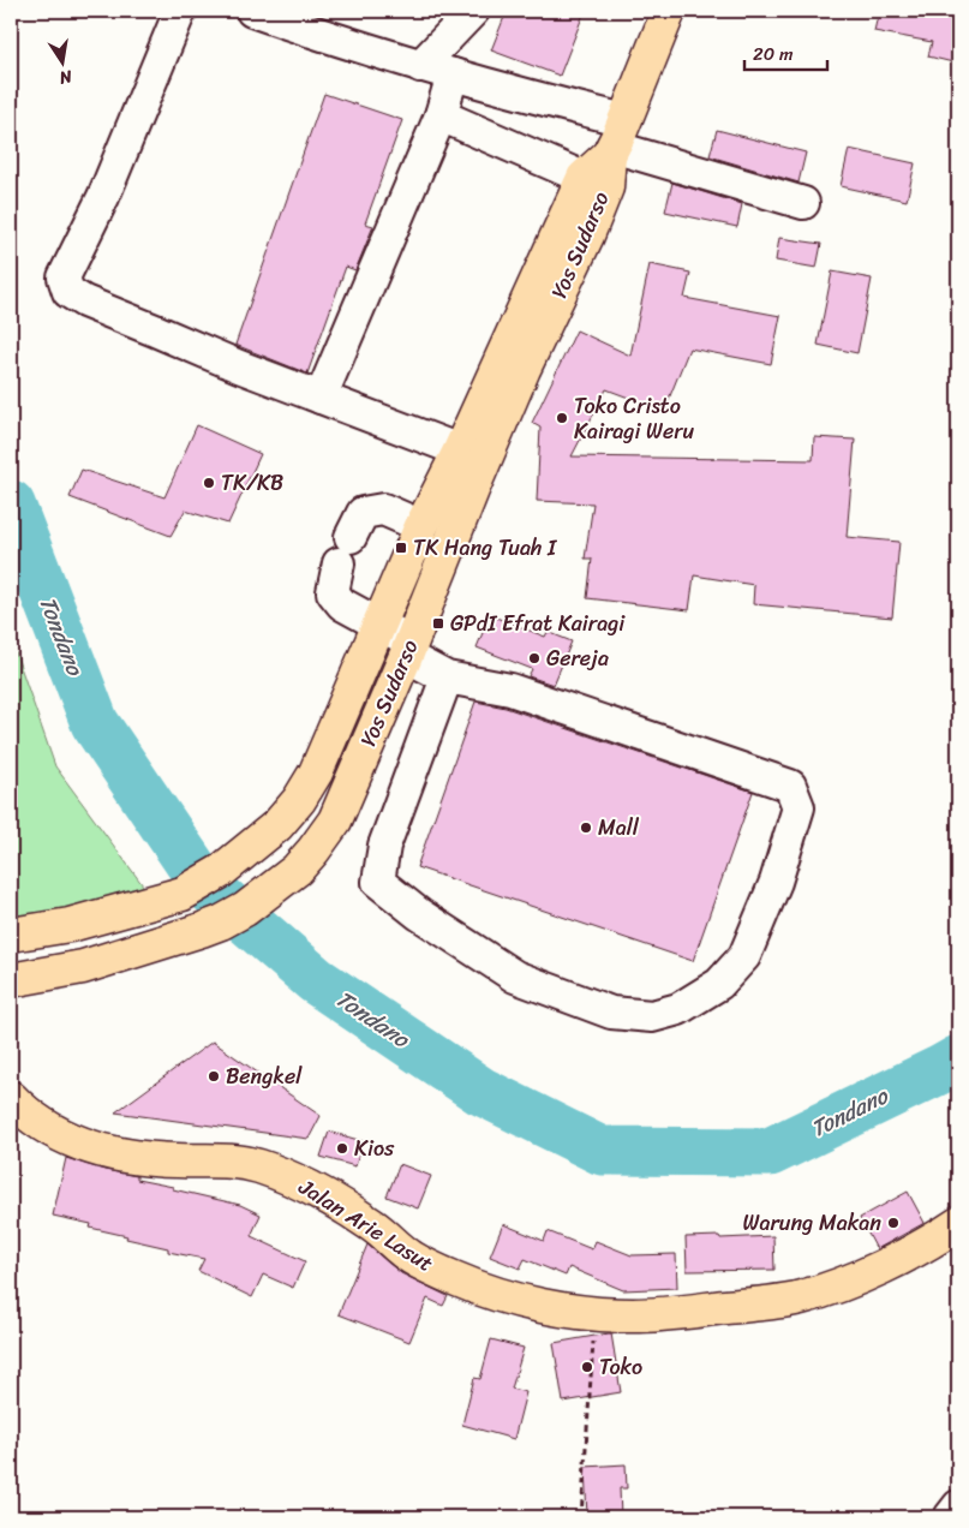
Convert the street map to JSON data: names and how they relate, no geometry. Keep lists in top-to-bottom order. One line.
{"streets":{"main road":["Yos Sudarso","Jalan Arie Lasut"]},"water":["Tondano"],"places":{"other":["Toko Cristo Kairagi Weru","TK/KB","Gereja","Mall","Bengkel","Kios","Warung Makan","Toko"],"transit":["TK Hang Tuah I","GPdI Efrat Kairagi"]},"scale_bar":"20 m","north":"bottom"}
